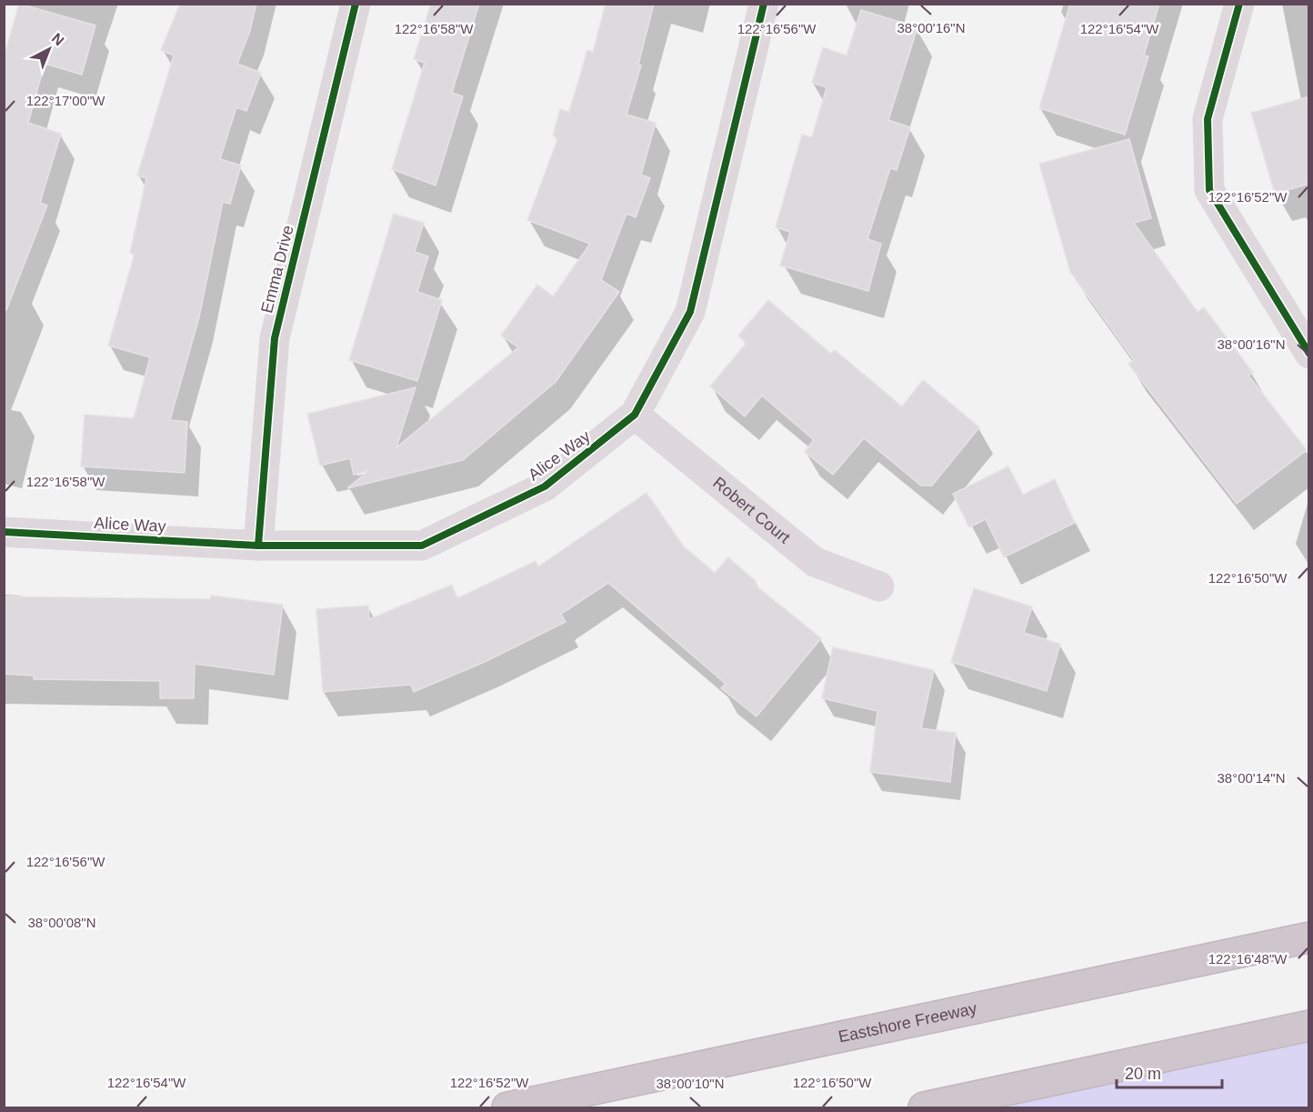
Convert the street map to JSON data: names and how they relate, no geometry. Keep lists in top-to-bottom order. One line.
{"streets":{"highway":["Eastshore Freeway"],"street":["Emma Drive","Alice Way","Robert Court"]},"crossings":[["Emma Drive","Alice Way"],["Alice Way","Robert Court"]],"scale_bar":"20 m","north":"top right","coordinates":["38°00'16\"N","122°16'58\"W","122°16'56\"W","122°16'54\"W","122°17'00\"W","122°16'52\"W","122°16'50\"W","38°00'14\"N","38°00'08\"N","122°16'48\"W","38°00'10\"N"]}
